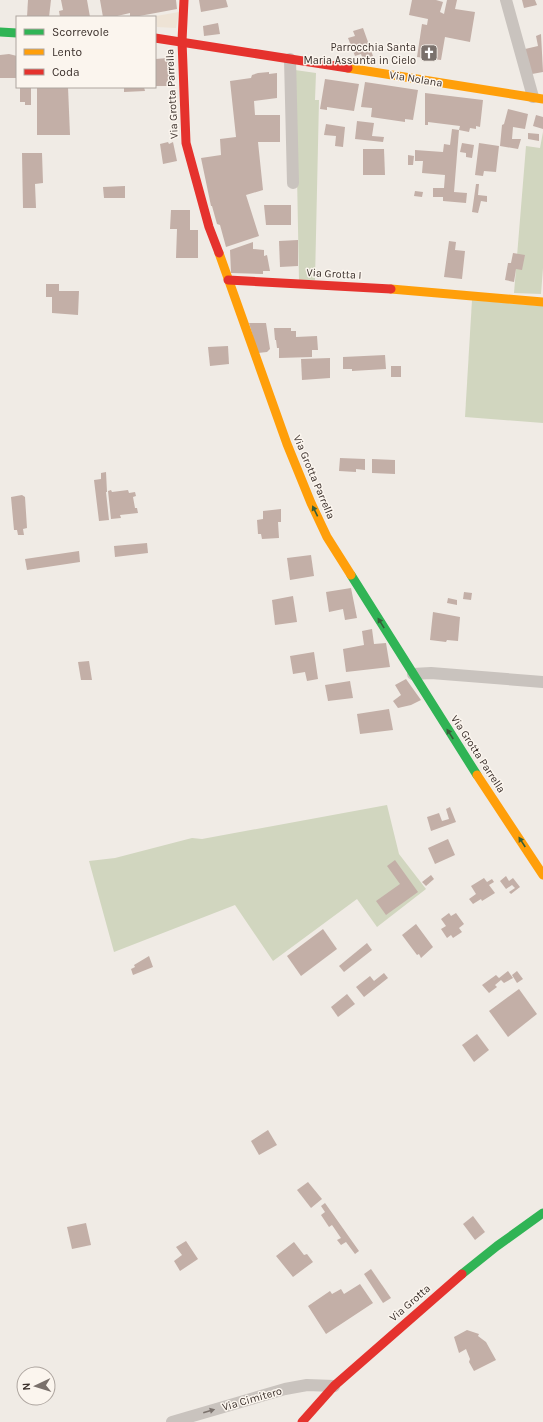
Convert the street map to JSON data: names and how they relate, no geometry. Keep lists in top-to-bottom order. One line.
{"streets":{"street":["Via Nolana","Via Grotta Parrella","Via Grotta I","Via Grotta","Via Cimitero"]},"crossings":[["Via Nolana","Via Grotta Parrella"],["Via Grotta Parrella","Via Grotta I"],["Via Grotta","Via Cimitero"]],"one_way":["Via Grotta Parrella","Via Cimitero"],"places":{"church":["Parrocchia Santa Maria Assunta in Cielo"]},"legend":["Scorrevole","Lento","Coda"],"north":"left"}
